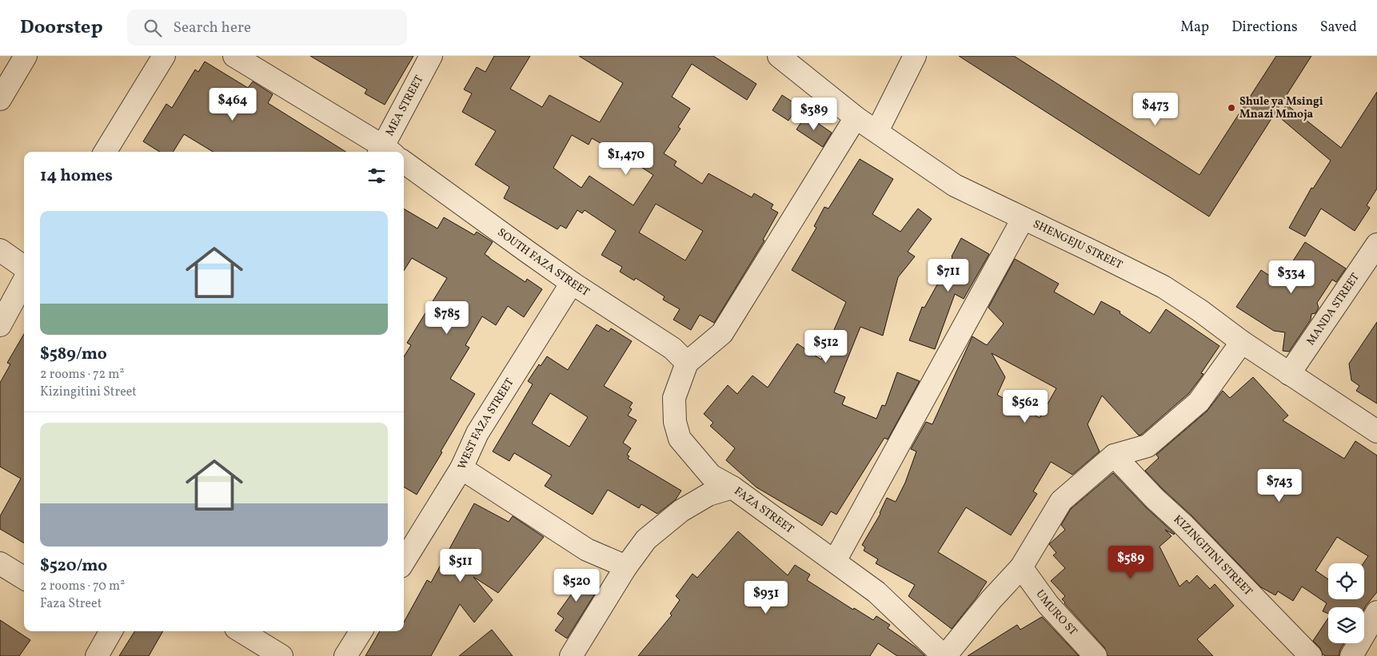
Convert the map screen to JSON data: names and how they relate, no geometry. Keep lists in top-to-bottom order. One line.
{"streets":{"street":["MEA STREET","SHENGEJU STREET","SOUTH FAZA STREET","MANDA STREET","WEST FAZA STREET","FAZA STREET","KIZINGITINI STREET","UMURO ST"]},"crossings":[["SHENGEJU STREET","MANDA STREET"],["SOUTH FAZA STREET","WEST FAZA STREET"]],"places":["Shule ya Msingi Mnazi Mmoja"],"page":{"header":"Doorstep","search":"Search here","nav":["Map","Directions","Saved"],"price":["$464","$473","$389","$1,470","$711","$334","$785","$512","$562","$743","$589","$511","$520","$931"],"heading":"14 homes","list":[{"name":"$589/mo","note":"2 rooms · 72 m² · Kizingitini Street"},{"name":"$520/mo","note":"2 rooms · 70 m² · Faza Street"}]}}
